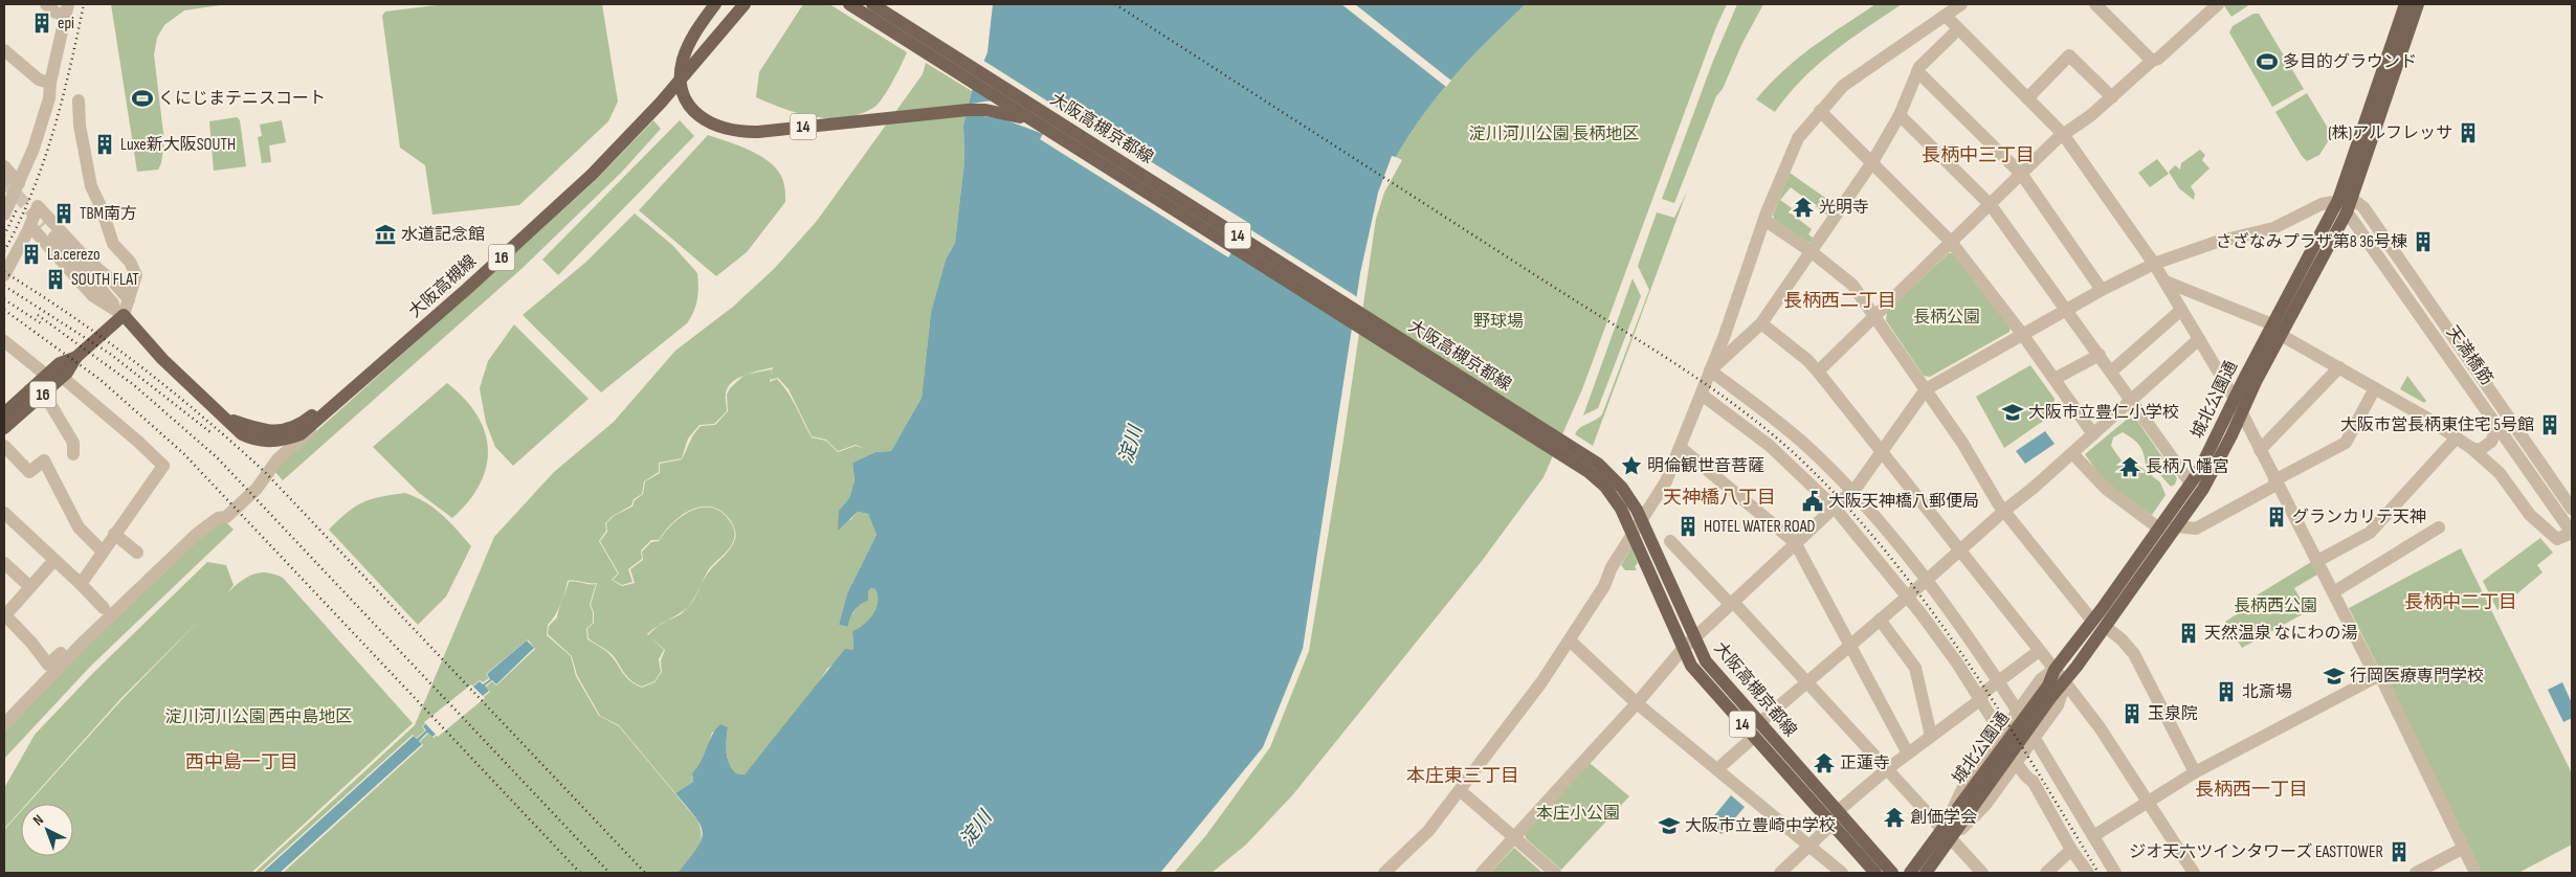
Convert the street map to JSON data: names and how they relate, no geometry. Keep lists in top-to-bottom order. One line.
{"streets":{"main road":["14","大阪高槻京都線","16","大阪高槻線","城北公園通"],"street":["天満橋筋"]},"crossings":[["16","大阪高槻線"],["天満橋筋","城北公園通"]],"districts":["長柄中三丁目","長柄西二丁目","天神橋八丁目","長柄中二丁目","西中島一丁目","本庄東三丁目","長柄西一丁目"],"water":["淀川"],"parks":["淀川河川公園 長柄地区","長柄公園","野球場","長柄西公園","淀川河川公園 西中島地区","本庄小公園"],"places":{"building":["epi","(株)アルフレッサ","Luxe新大阪SOUTH","TBM南方","さざなみプラザ第8 36号棟","La.cerezo","SOUTH FLAT","大阪市営長柄東住宅 5号館","グランカリテ天神","HOTEL WATER ROAD","天然温泉 なにわの湯","北斎場","玉泉院","ジオ天六ツインタワーズ EASTTOWER"],"sports":["多目的グラウンド","くにじまテニスコート"],"temple":["光明寺","長柄八幡宮","正蓮寺","創価学会"],"museum":["水道記念館"],"school or university":["大阪市立豊仁小学校","行岡医療専門学校","大阪市立豊崎中学校"],"place":["明倫観世音菩薩"],"public building":["大阪天神橋八郵便局"]},"north":"top left"}
